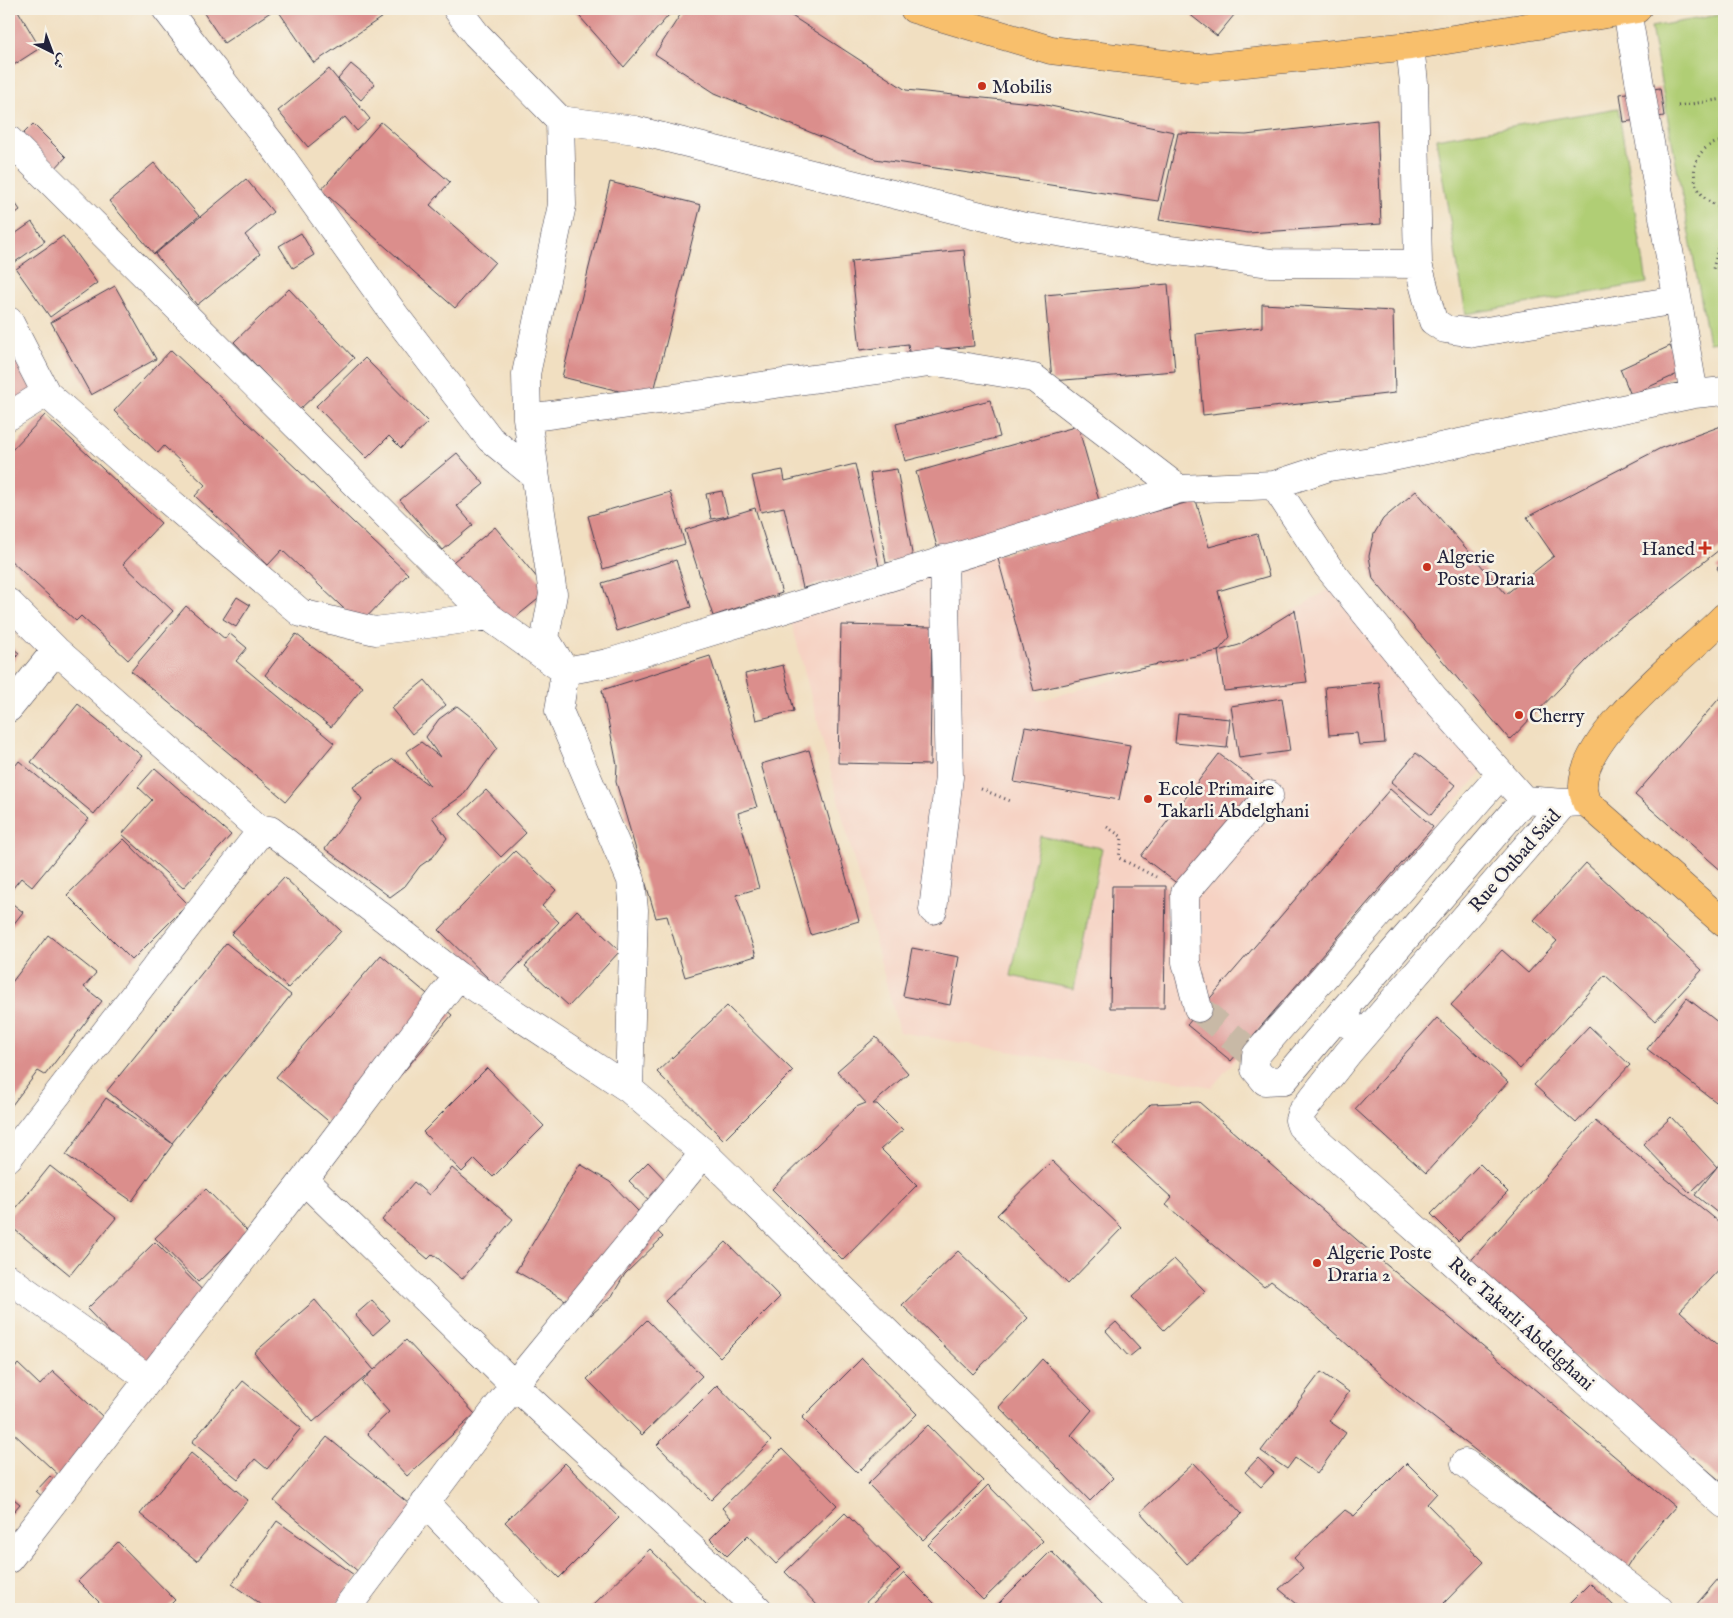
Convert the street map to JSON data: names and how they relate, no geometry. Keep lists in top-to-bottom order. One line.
{"streets":{"main road":["Rue Oubad Saïd"],"street":["Rue Takarli Abdelghani"]},"crossings":[["Rue Oubad Saïd","Rue Takarli Abdelghani"]],"places":{"other":["Mobilis","Algerie Poste Draria","Cherry","Ecole Primaire Takarli Abdelghani","Algerie Poste Draria 2"],"health":["Haned"]},"north":"bottom right"}
